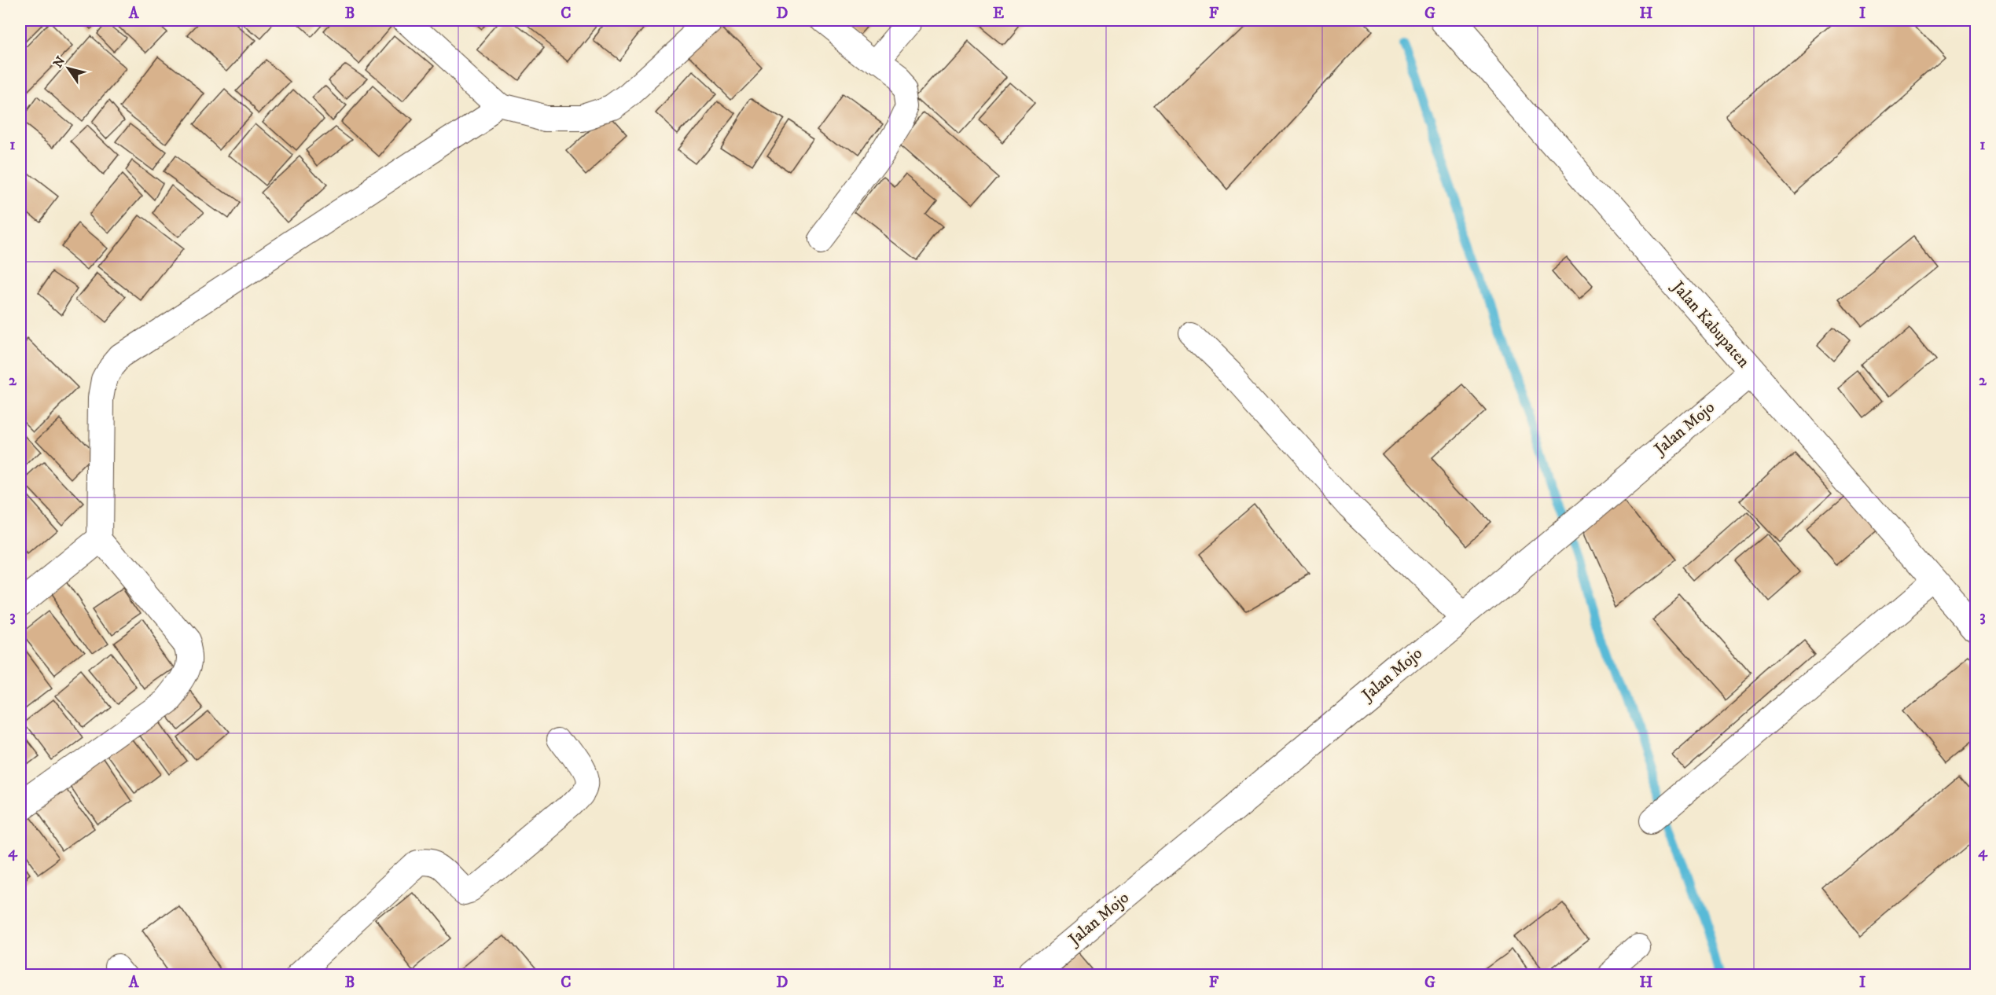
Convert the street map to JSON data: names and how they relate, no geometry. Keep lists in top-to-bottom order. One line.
{"streets":{"street":["Jalan Kabupaten","Jalan Mojo"]},"crossings":[["Jalan Kabupaten","Jalan Mojo"]],"north":"top left","grid":{"columns":["A","B","C","D","E","F","G","H","I"],"rows":["1","2","3","4"]}}
